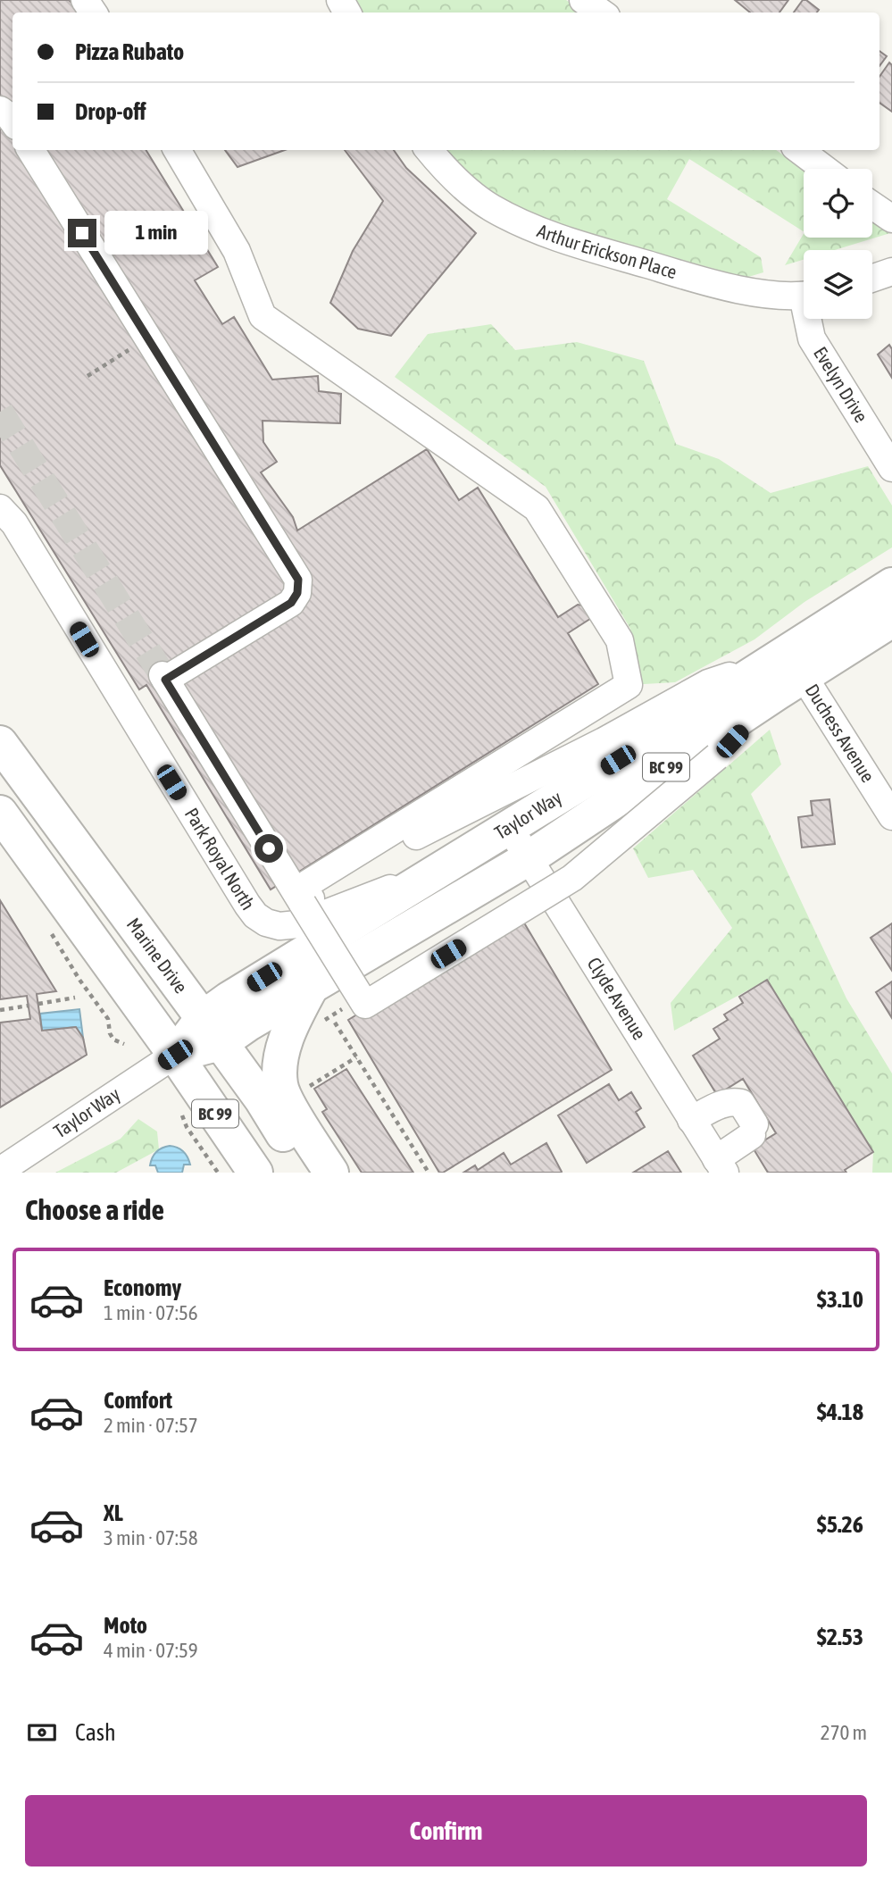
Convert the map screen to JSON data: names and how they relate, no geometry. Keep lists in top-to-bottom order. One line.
{"streets":{"main road":["BC 99","Taylor Way","Marine Drive"],"street":["Arthur Erickson Place","Evelyn Drive","Duchess Avenue","Park Royal North","Clyde Avenue"]},"crossings":[["Duchess Avenue","Taylor Way"],["BC 99","Taylor Way"],["Taylor Way","Park Royal North"],["Taylor Way","Marine Drive"],["Taylor Way","Clyde Avenue"]],"page":{"banner":["Pizza Rubato","Drop-off"],"bubble":"1 min","heading":"Choose a ride","list":[{"name":"Economy","note":"1 min · 07:56","value":"$3.10"},{"name":"Comfort","note":"2 min · 07:57","value":"$4.18"},{"name":"XL","note":"3 min · 07:58","value":"$5.26"},{"name":"Moto","note":"4 min · 07:59","value":"$2.53"}],"pay":["Cash","270 m"],"buttons":"Confirm"}}
